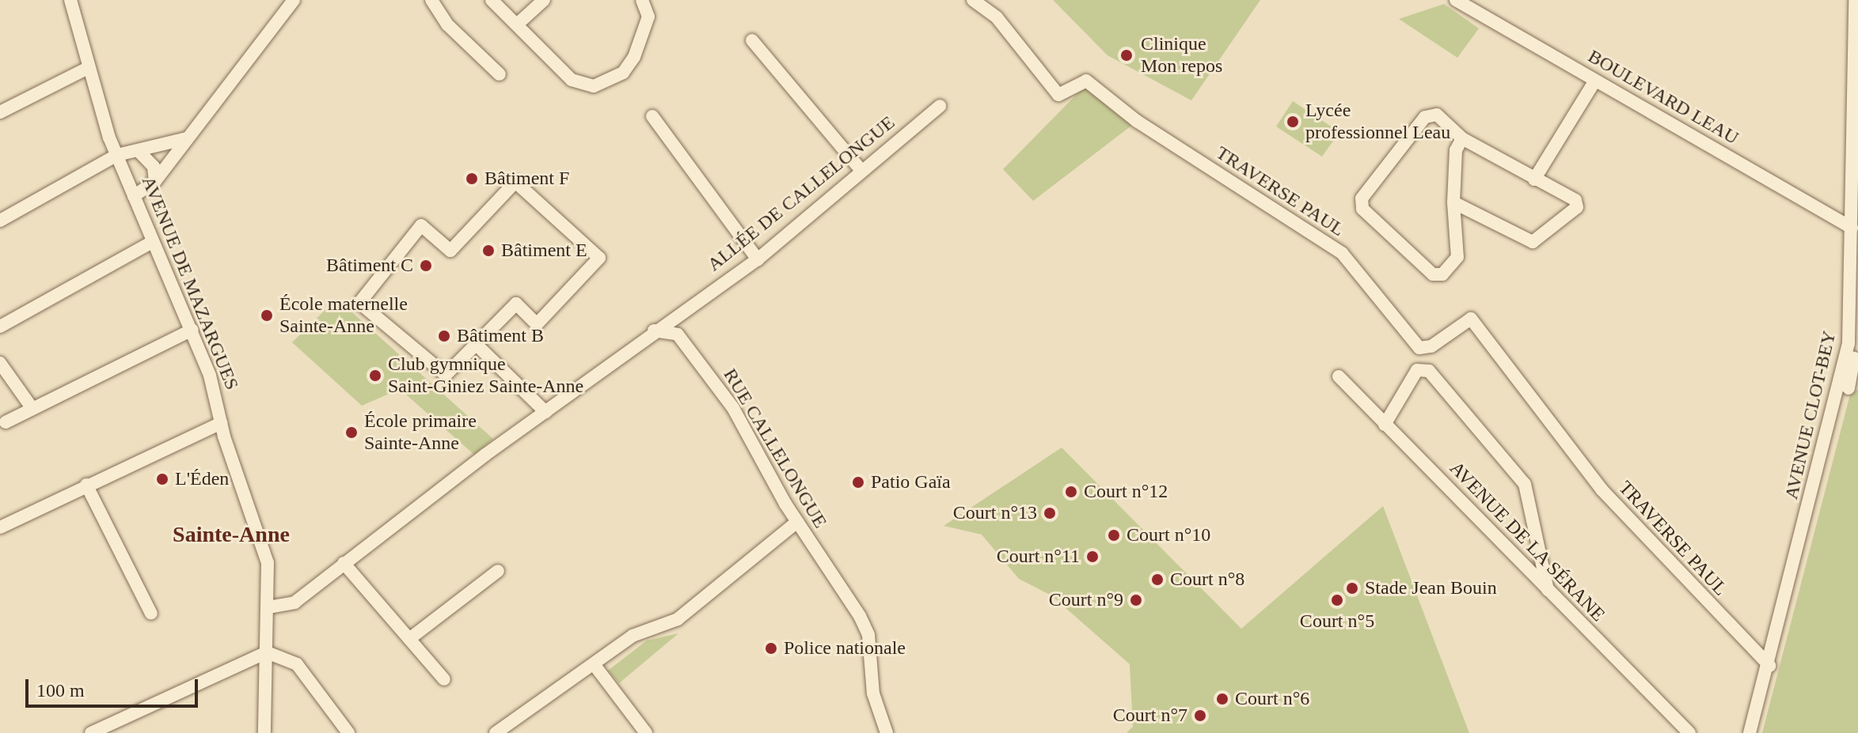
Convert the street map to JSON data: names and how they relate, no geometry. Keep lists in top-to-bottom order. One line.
{"streets":{"street":["BOULEVARD LEAU","TRAVERSE PAUL","ALLÉE DE CALLELONGUE","AVENUE DE MAZARGUES","AVENUE CLOT-BEY","RUE CALLELONGUE","AVENUE DE LA SÉRANE"]},"crossings":[["BOULEVARD LEAU","AVENUE CLOT-BEY"],["TRAVERSE PAUL","AVENUE CLOT-BEY"],["ALLÉE DE CALLELONGUE","RUE CALLELONGUE"]],"districts":["Sainte-Anne"],"places":["Clinique Mon repos","Lycée professionnel Leau","Bâtiment F","Bâtiment E","Bâtiment C","École maternelle Sainte-Anne","Bâtiment B","Club gymnique Saint-Giniez Sainte-Anne","École primaire Sainte-Anne","L'Éden","Patio Gaïa","Court n°12","Court n°13","Court n°10","Court n°11","Court n°8","Stade Jean Bouin","Court n°9","Court n°5","Police nationale","Court n°6","Court n°7"],"scale_bar":"100 m"}
